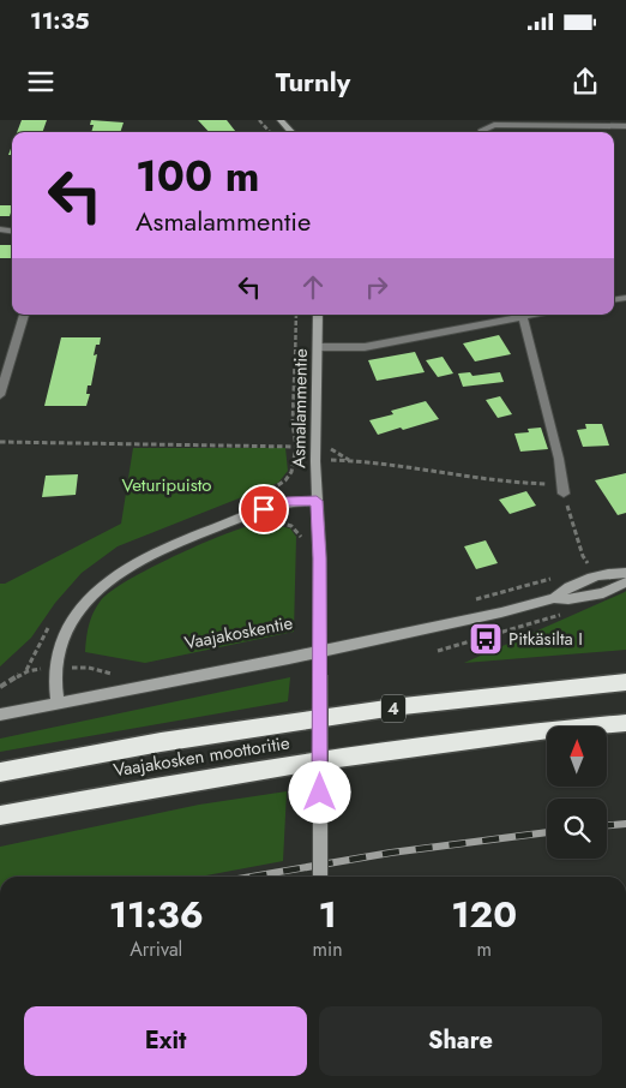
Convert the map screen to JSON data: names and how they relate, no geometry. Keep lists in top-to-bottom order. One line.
{"streets":{"highway":["4","Vaajakosken moottoritie"],"street":["Asmalammentie","Vaajakoskentie"]},"parks":["Veturipuisto"],"places":{"bus stop":["Pitkäsilta I"]},"north":"top","page":{"status":"11:35","header":"Turnly","turn":["100 m","Asmalammentie"],"eta":["11:36","Arrival","1","min","120","m"],"buttons":["Exit","Share"]}}
